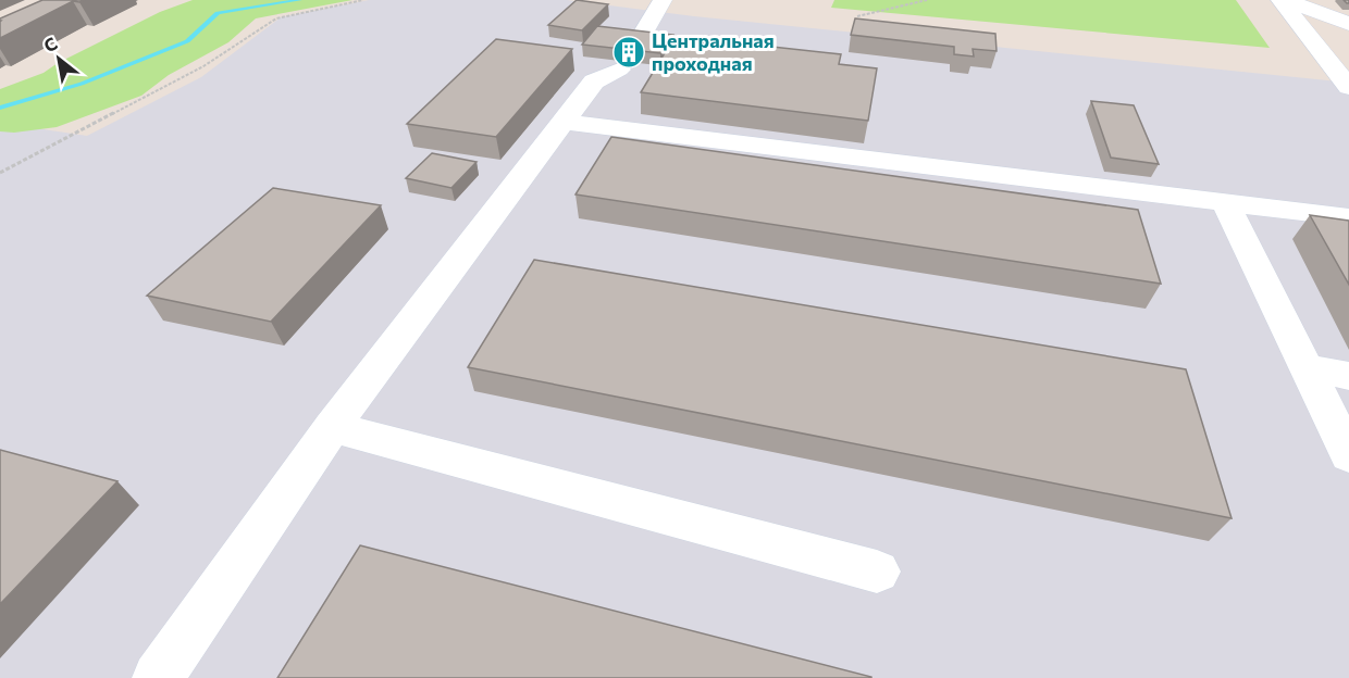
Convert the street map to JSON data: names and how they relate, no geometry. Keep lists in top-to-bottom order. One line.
{"places":{"building":["Центральная проходная"]},"north":"top left"}
